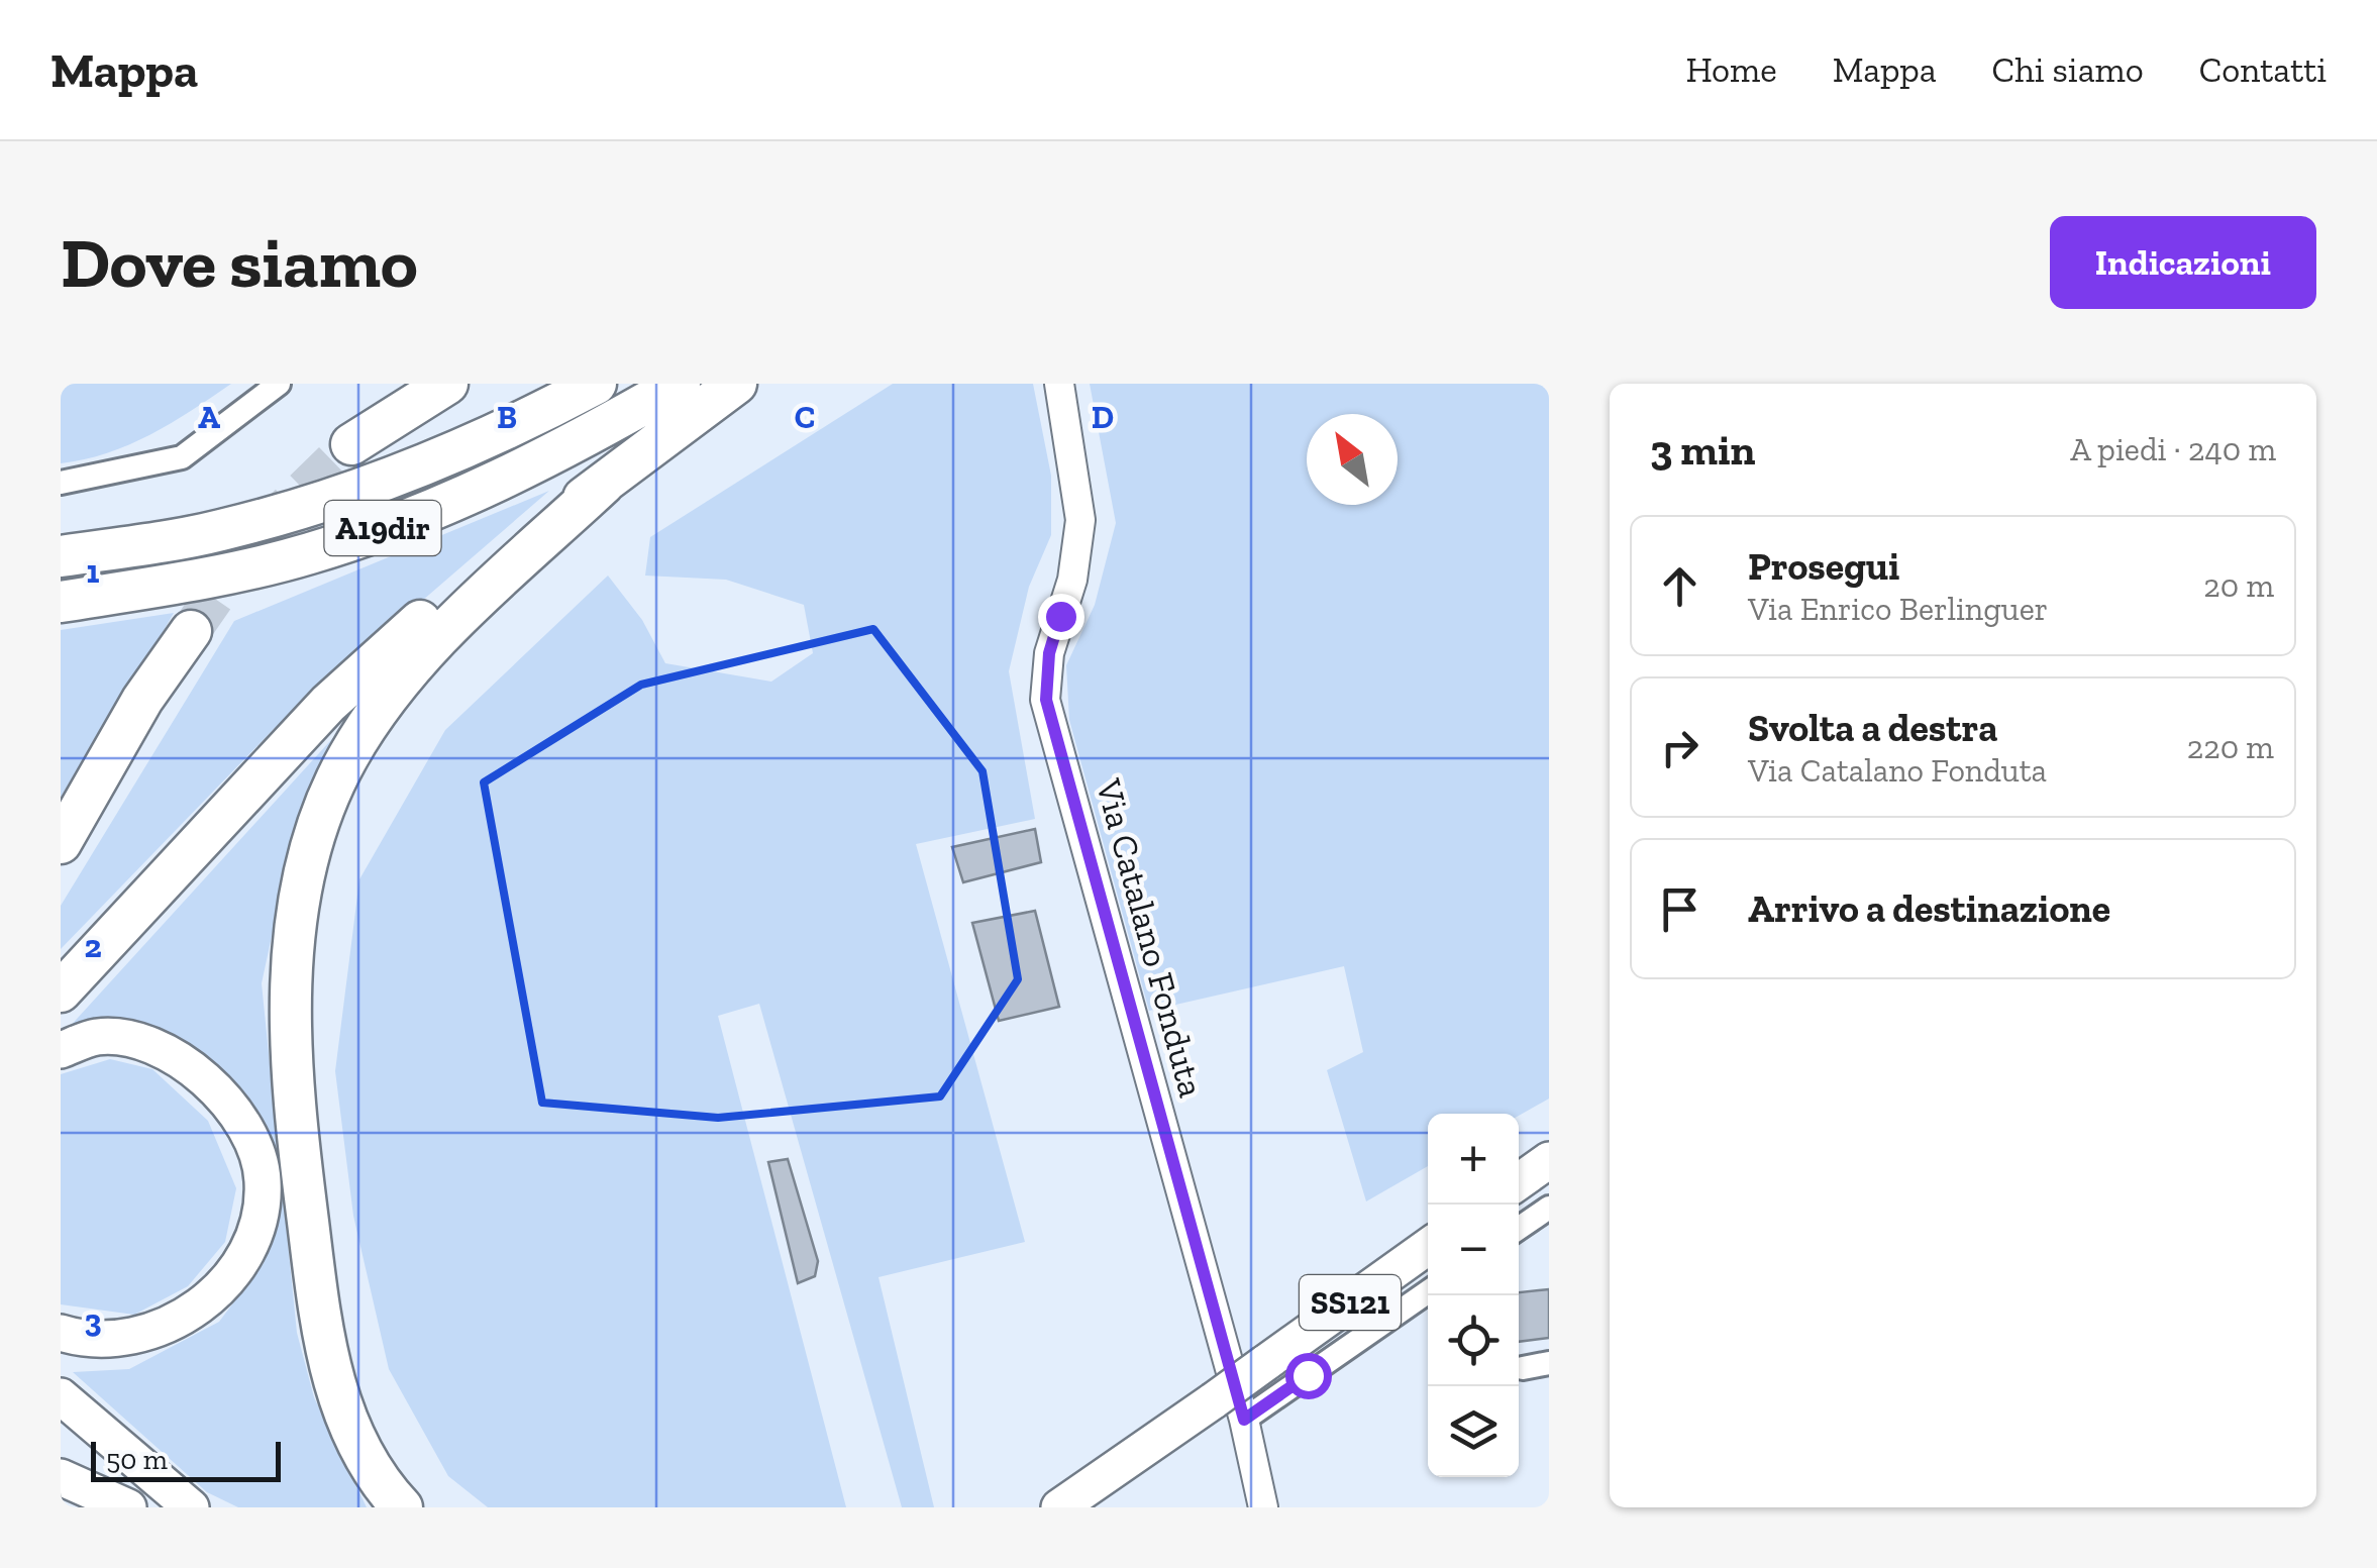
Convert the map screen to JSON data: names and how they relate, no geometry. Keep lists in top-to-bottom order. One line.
{"streets":{"highway":["A19dir"],"main road":["SS121"],"street":["Via Catalano Fonduta"]},"scale_bar":"50 m","north":"top left","page":{"header":"Mappa","nav":["Home","Mappa","Chi siamo","Contatti"],"buttons":"Indicazioni","title":"Dove siamo","heading":["3 min","A piedi · 240 m"],"list":[["Prosegui","Via Enrico Berlinguer","20 m"],["Svolta a destra","Via Catalano Fonduta","220 m"],"Arrivo a destinazione"],"map_buttons":["+","−"],"scale":"50 m"},"grid":{"columns":["A","B","C","D"],"rows":["1","2","3"]}}
